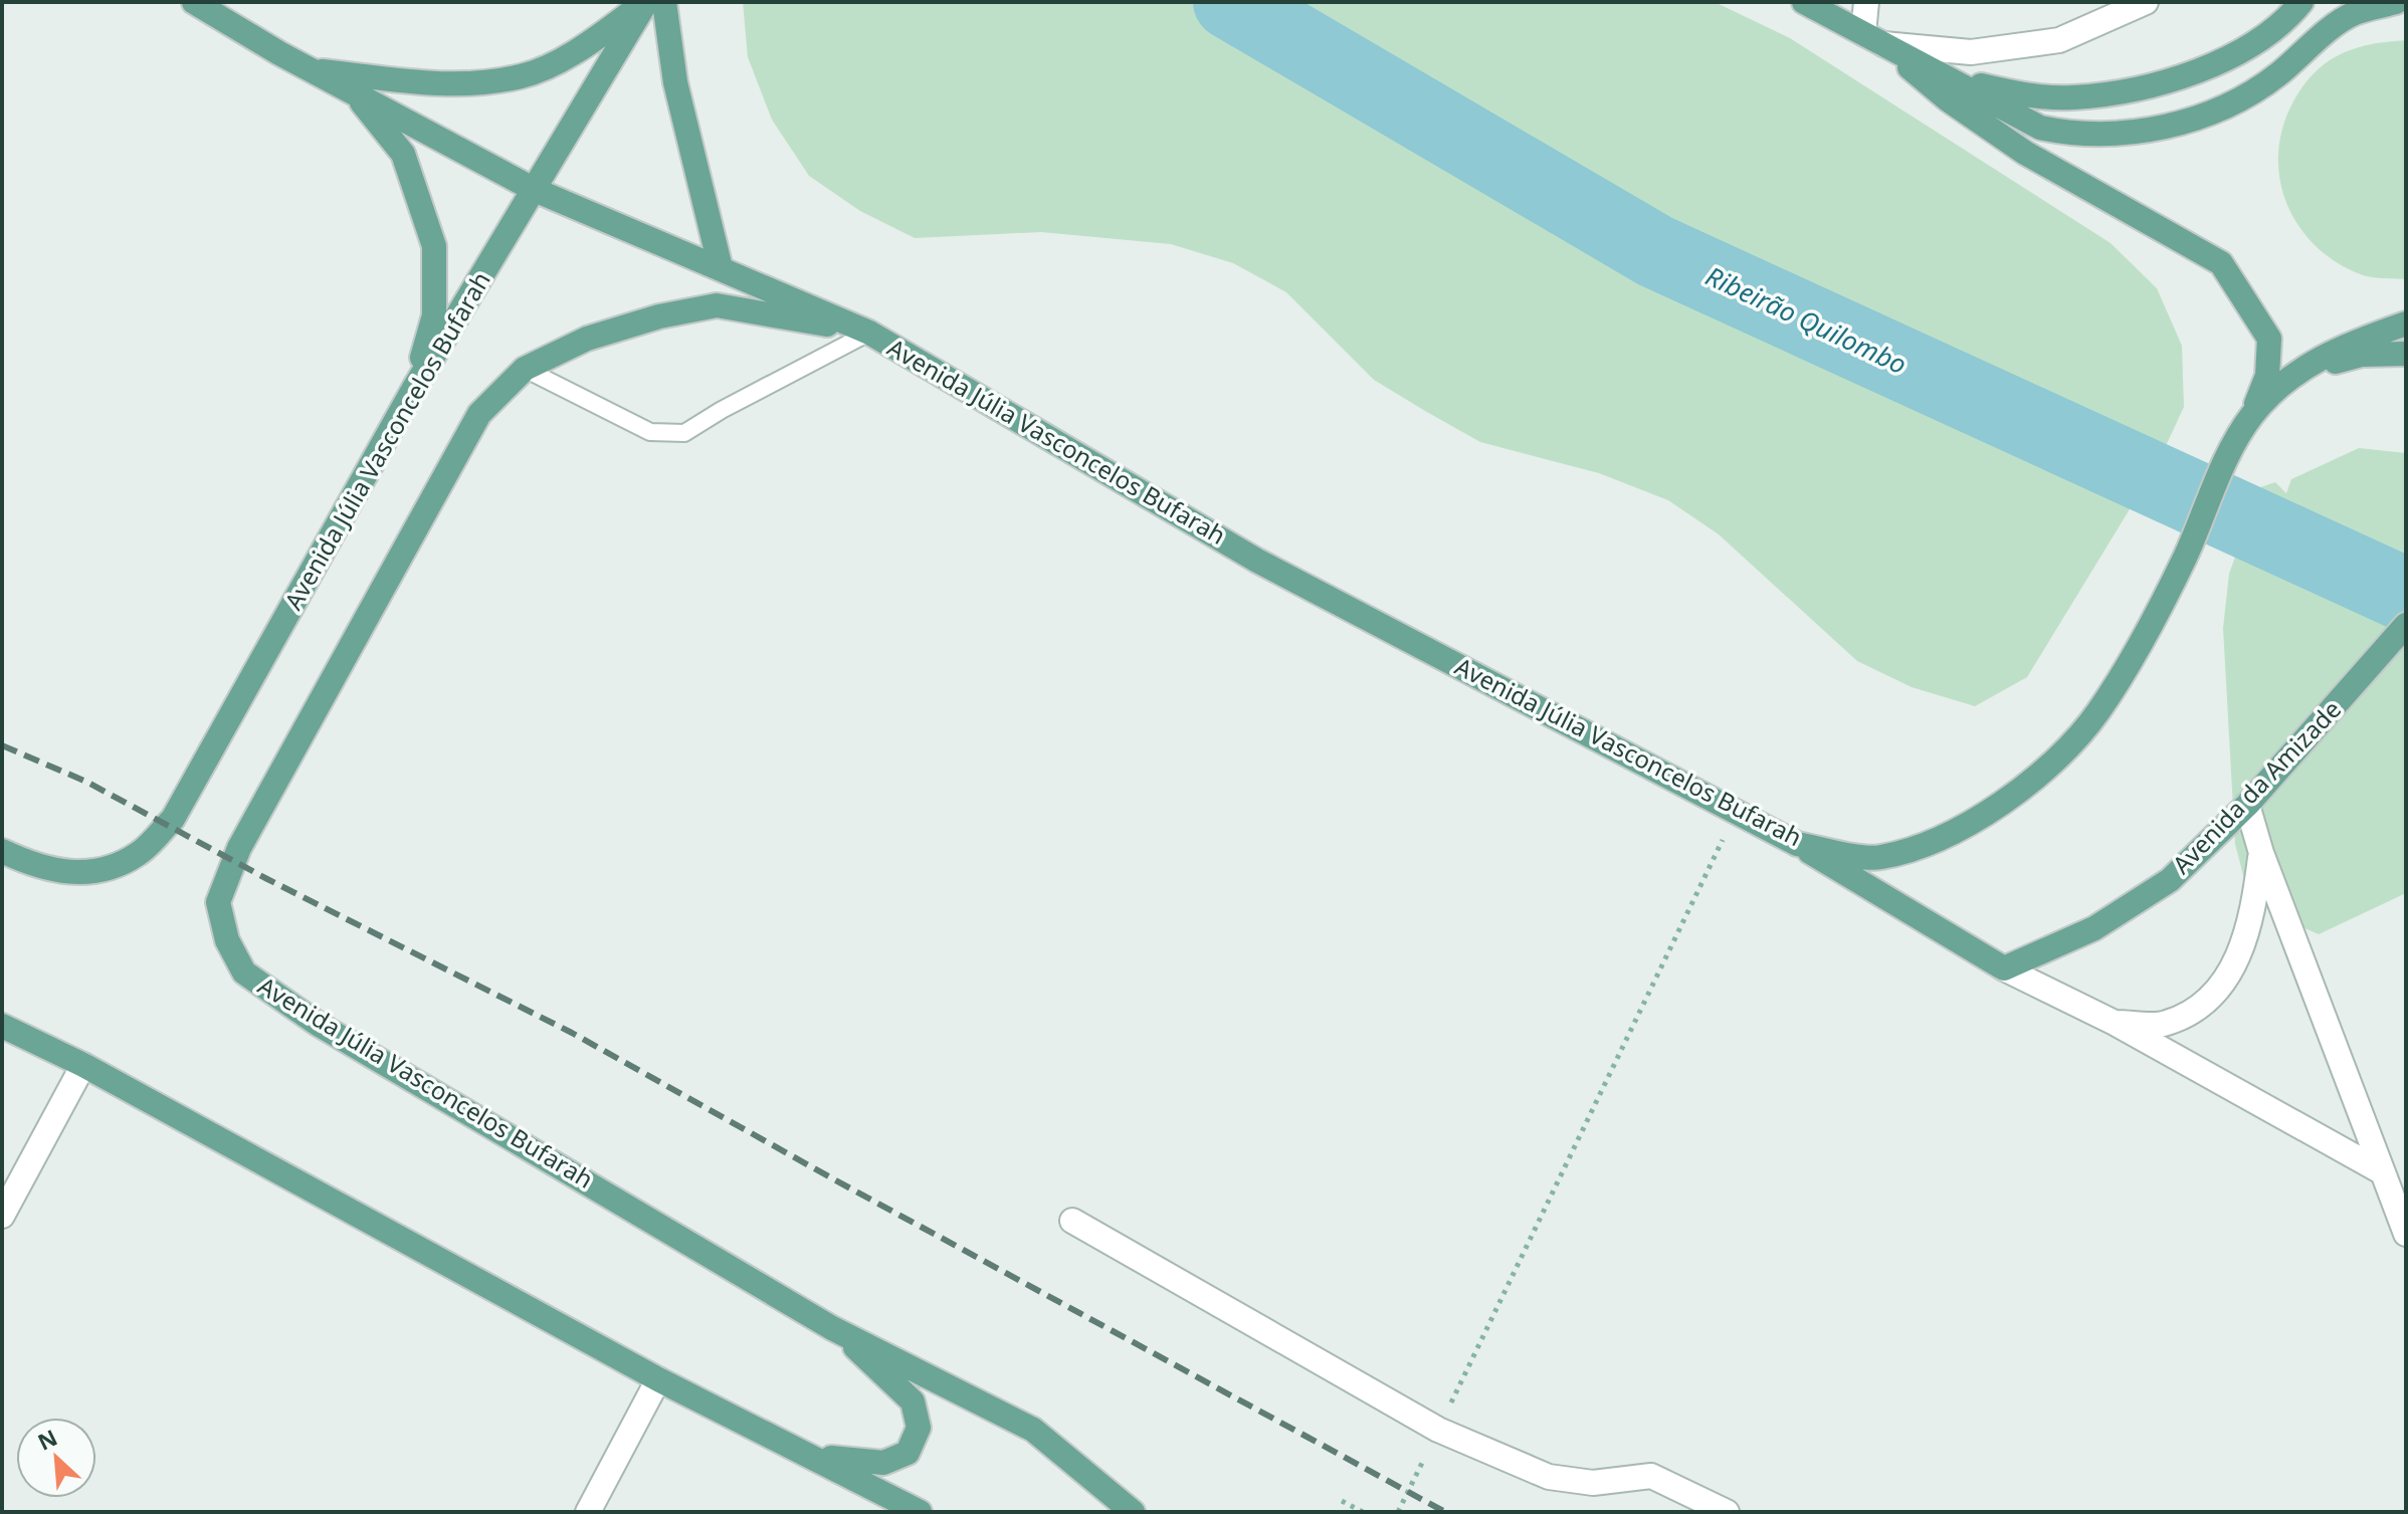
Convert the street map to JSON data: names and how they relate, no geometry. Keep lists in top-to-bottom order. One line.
{"streets":{"main road":["Avenida Júlia Vasconcelos Bufarah","Avenida da Amizade"]},"water":["Ribeirão Quilombo"],"north":"top left"}
